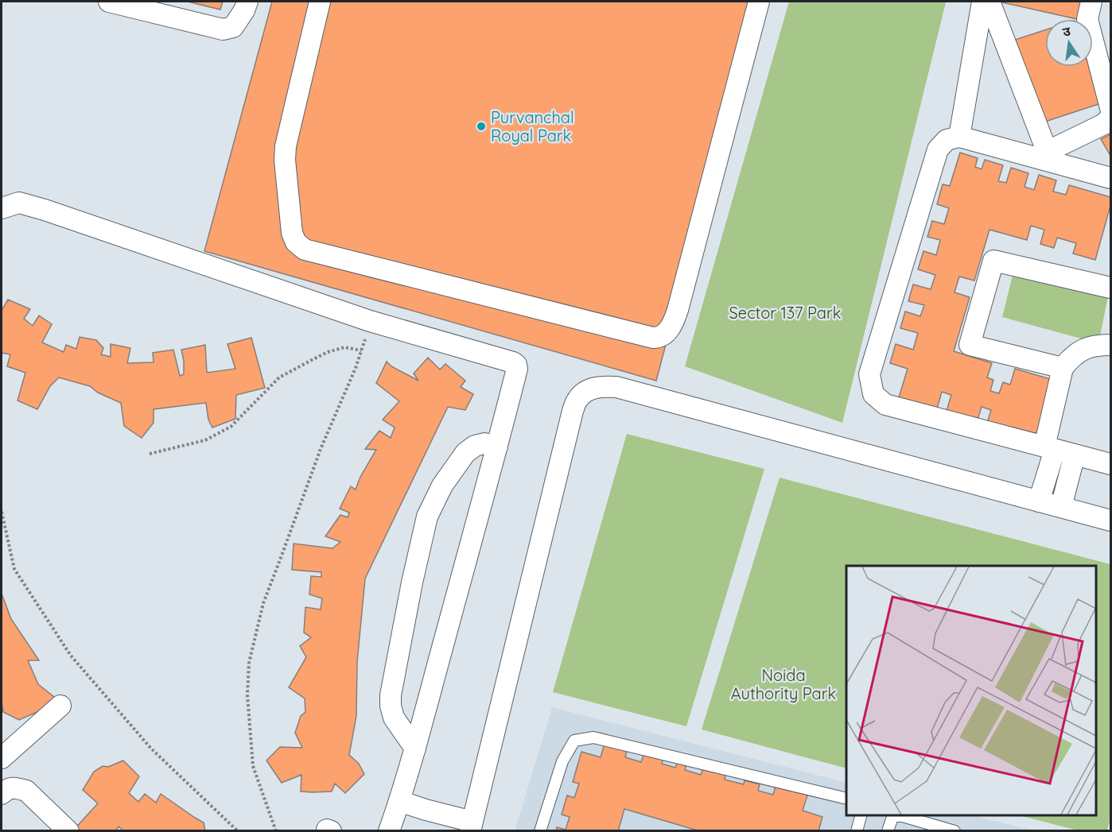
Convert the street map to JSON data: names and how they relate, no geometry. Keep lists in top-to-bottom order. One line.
{"parks":["Sector 137 Park","Noida Authority Park"],"places":["Purvanchal Royal Park"],"north":"top"}
